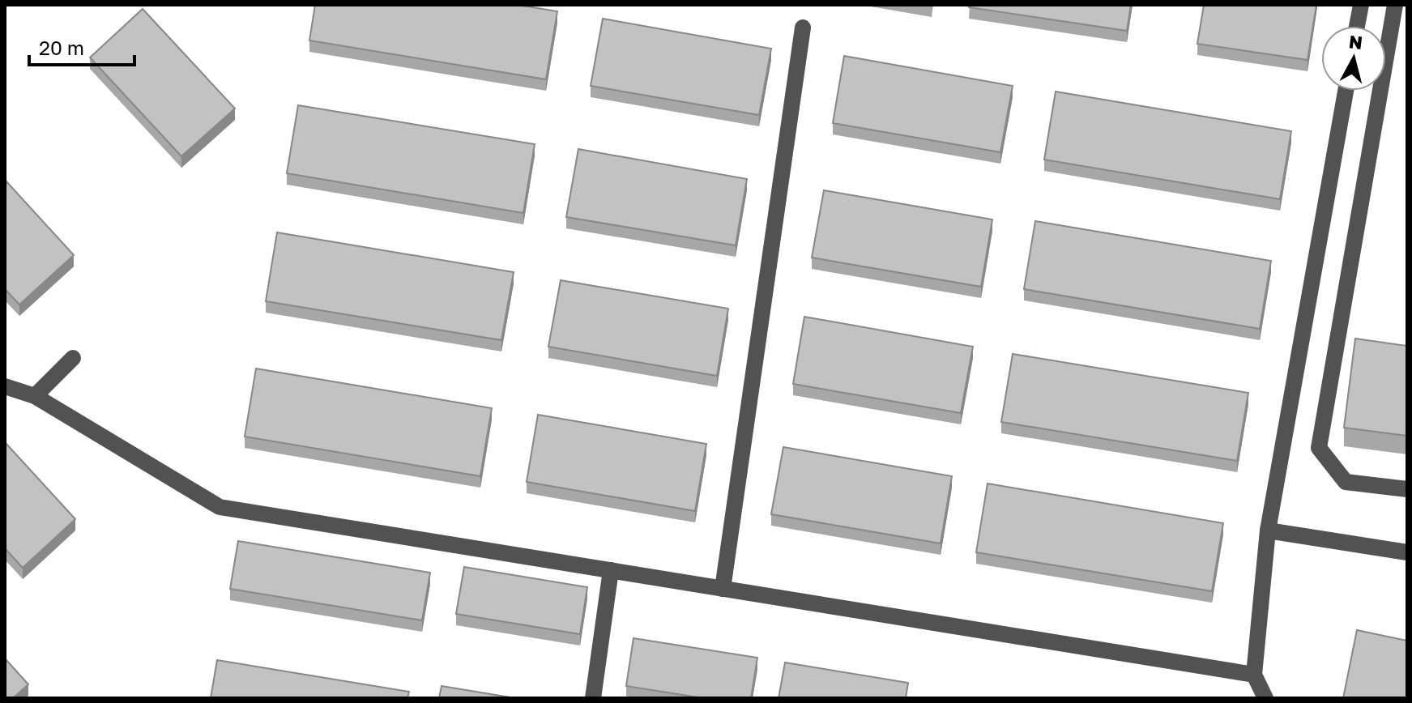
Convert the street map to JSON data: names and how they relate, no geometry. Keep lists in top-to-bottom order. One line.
{"scale_bar":"20 m","north":"top"}
